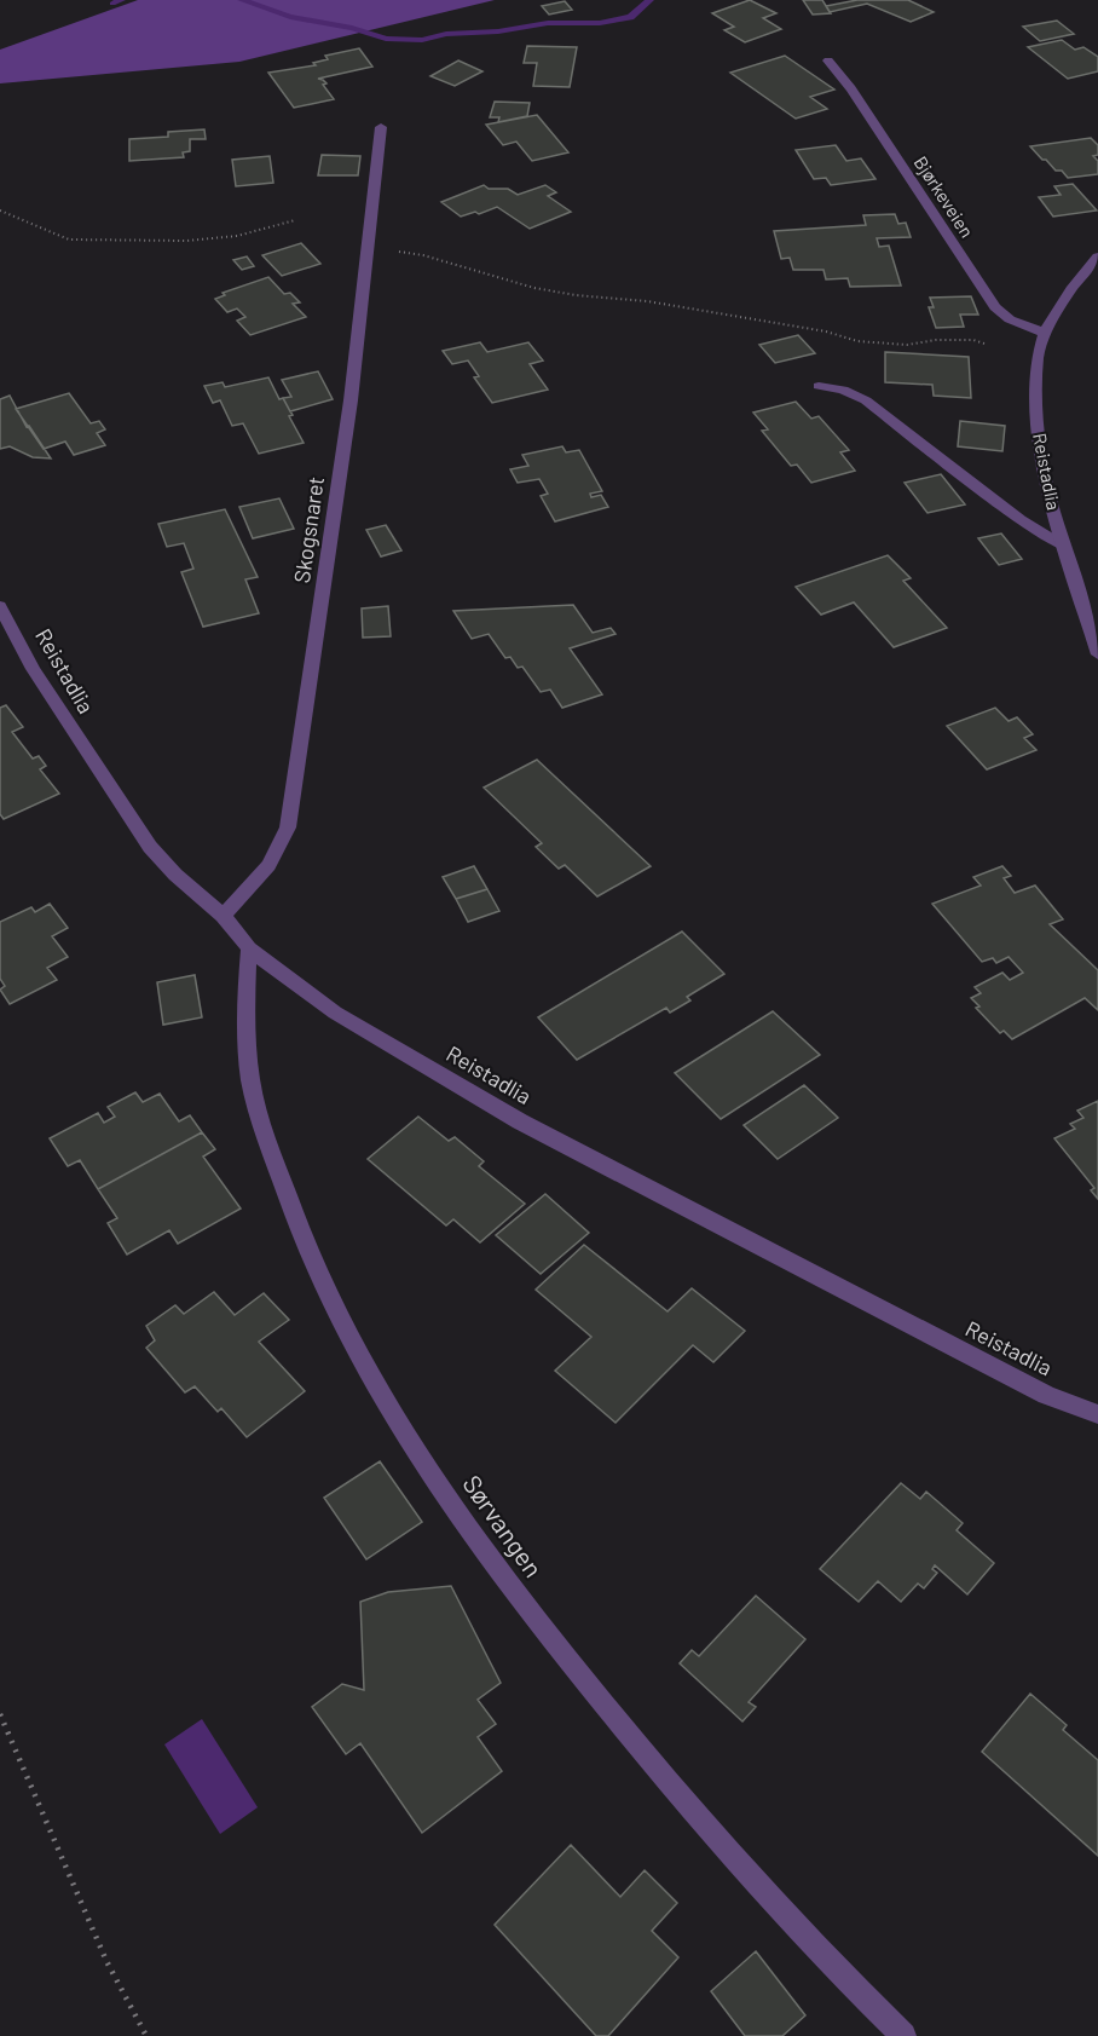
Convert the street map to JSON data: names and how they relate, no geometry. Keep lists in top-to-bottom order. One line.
{"streets":{"street":["Bjørkeveien","Reistadlia","Skogsnaret","Sørvangen"]},"crossings":[["Bjørkeveien","Reistadlia"],["Reistadlia","Skogsnaret"],["Reistadlia","Sørvangen"]]}
